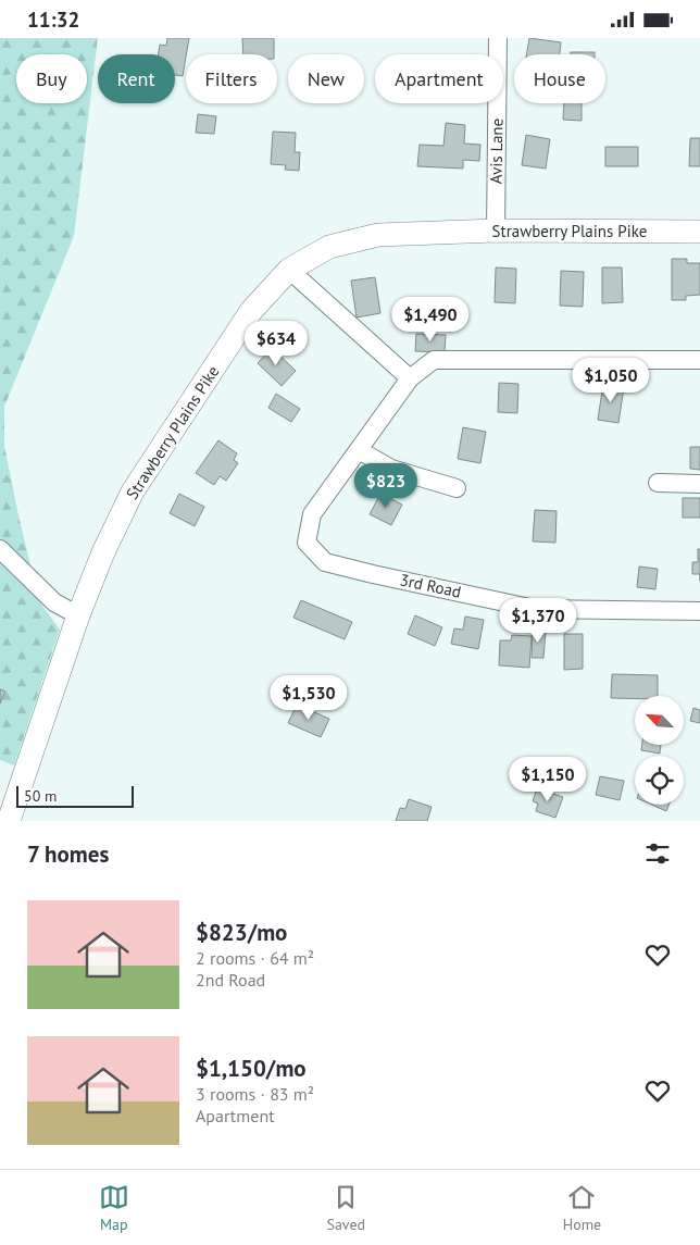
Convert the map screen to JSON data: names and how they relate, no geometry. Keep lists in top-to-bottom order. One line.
{"streets":{"street":["Avis Lane","Strawberry Plains Pike","3rd Road"]},"crossings":[["Avis Lane","Strawberry Plains Pike"]],"scale_bar":"50 m","north":"top left","page":{"status":"11:32","chip":["Buy","Rent","Filters","New","Apartment","House"],"price":["$1,490","$634","$1,050","$823","$1,370","$1,530","$1,150"],"scale":"50 m","heading":"7 homes","list":[{"name":"$823/mo","note":"2 rooms · 64 m² · 2nd Road"},{"name":"$1,150/mo","note":"3 rooms · 83 m² · Apartment"}],"tabs":["Map","Saved","Home"]}}
